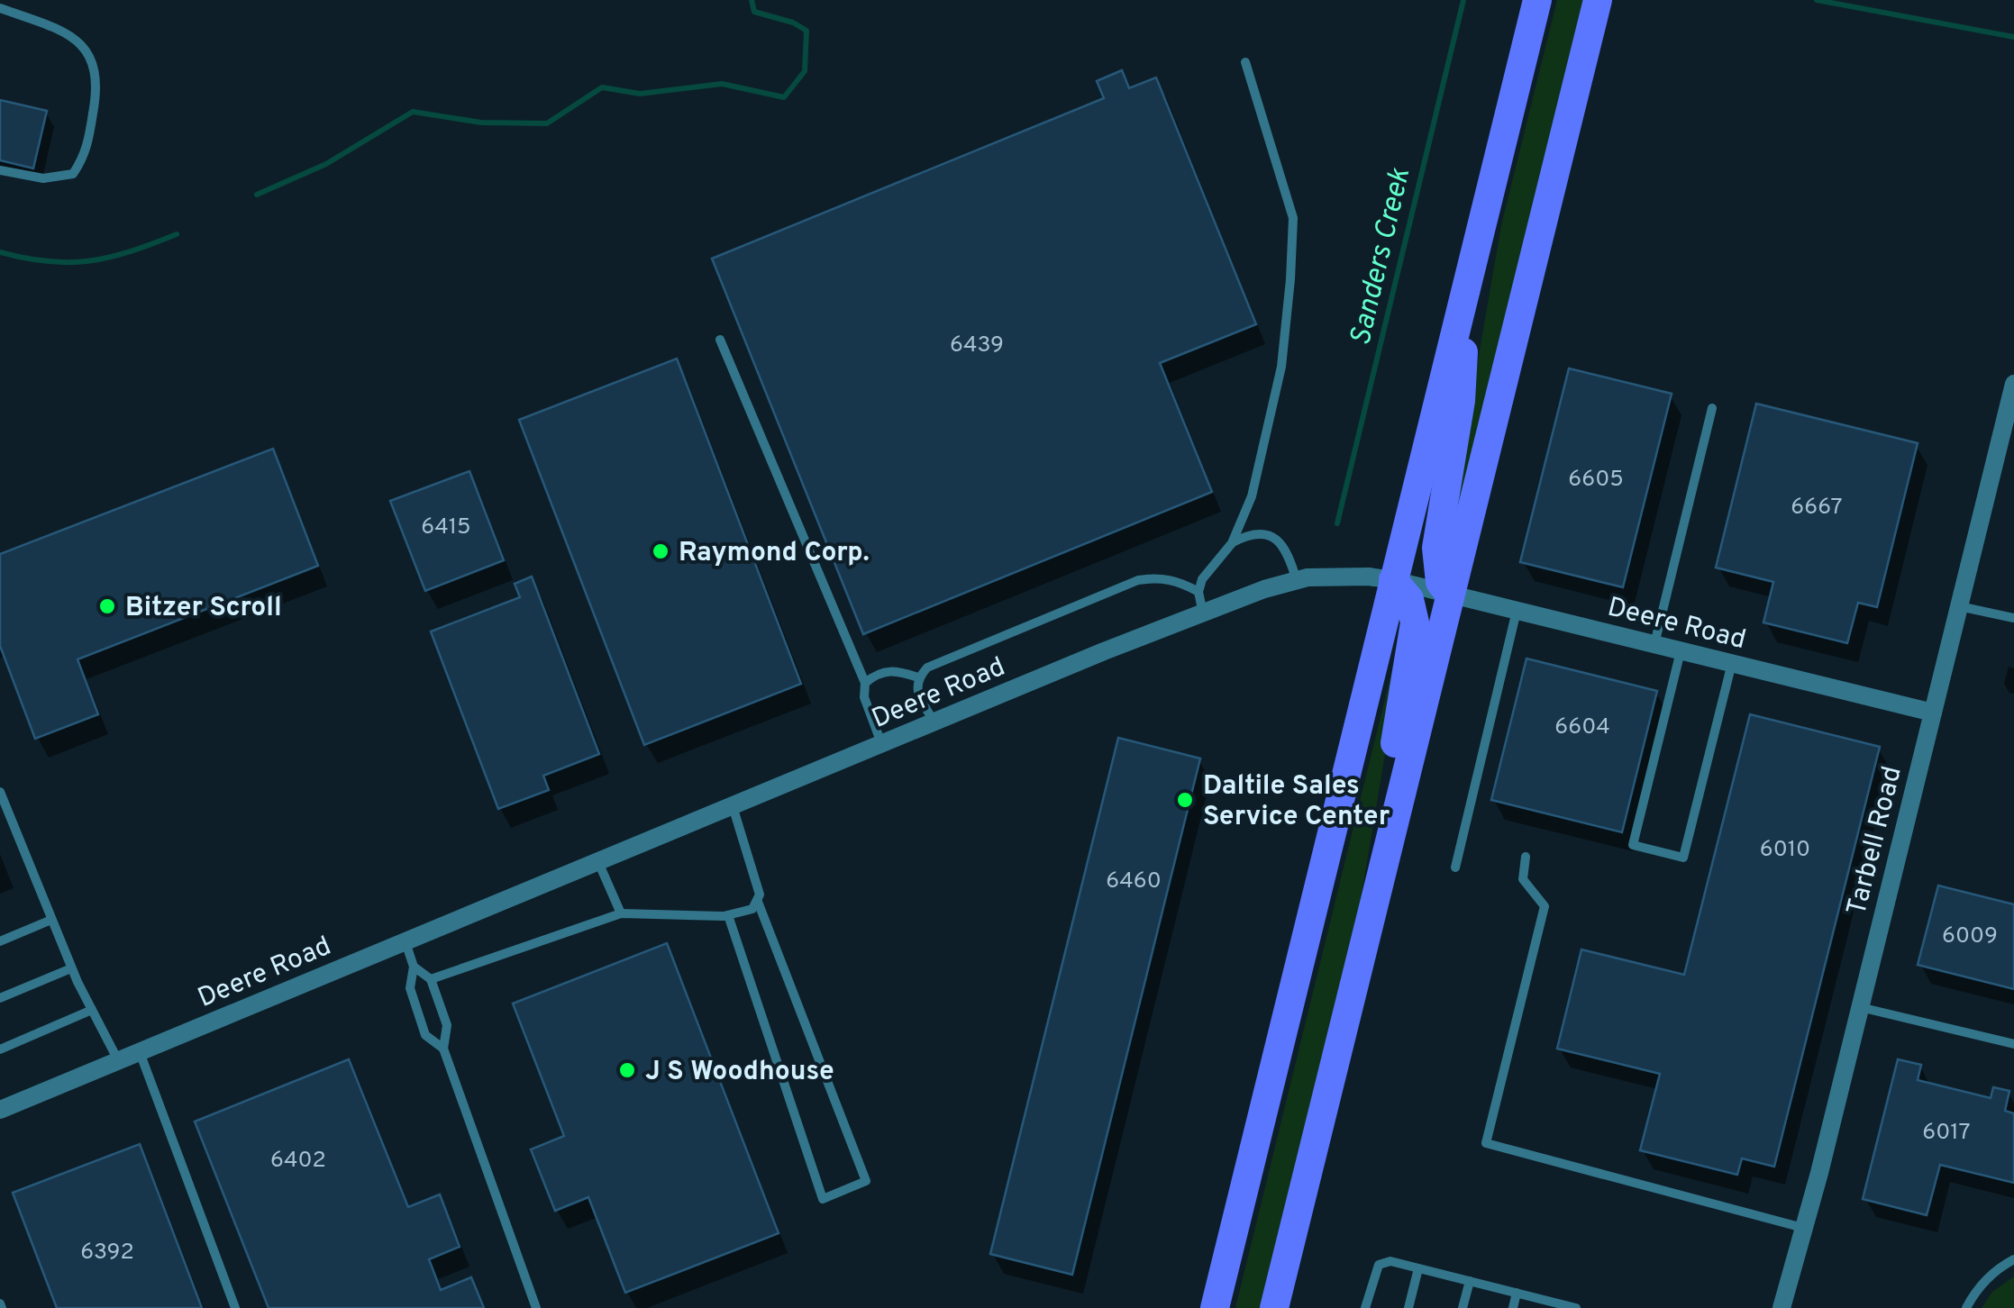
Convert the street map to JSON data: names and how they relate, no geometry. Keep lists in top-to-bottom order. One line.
{"streets":{"street":["Deere Road","Tarbell Road"]},"crossings":[["Deere Road","Tarbell Road"]],"water":["Sanders Creek"],"places":["Raymond Corp.","Bitzer Scroll","Daltile Sales Service Center","J S Woodhouse"],"house_numbers":["6439","6605","6667","6415","6604","6010","6460","6009","6017","6402","6392"]}
